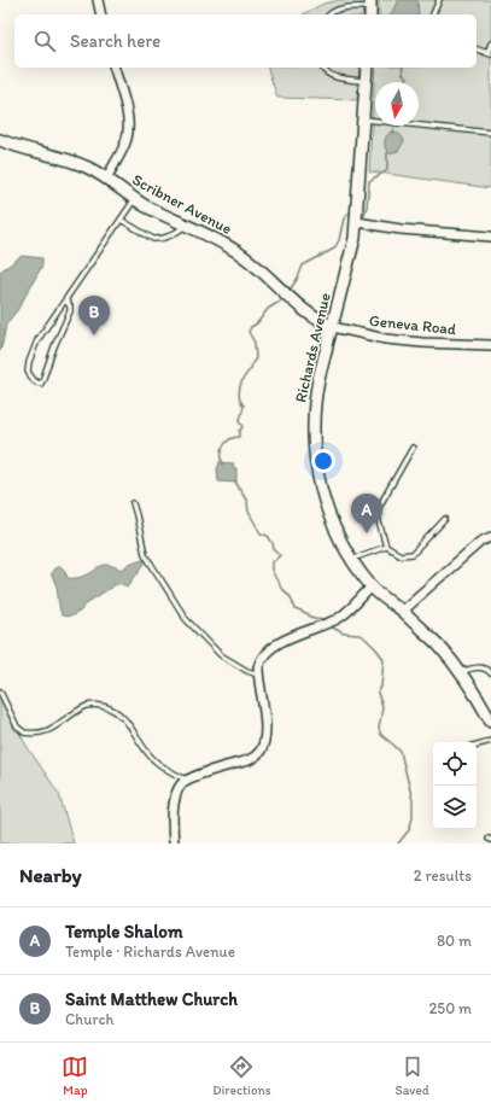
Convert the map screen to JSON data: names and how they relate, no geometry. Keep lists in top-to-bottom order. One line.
{"streets":{"street":["Scribner Avenue","Geneva Road","Richards Avenue"]},"crossings":[["Scribner Avenue","Geneva Road"],["Scribner Avenue","Richards Avenue"],["Geneva Road","Richards Avenue"]],"north":"bottom","page":{"search":"Search here","pins":["B","A"],"heading":["Nearby","2 results"],"list":[{"mark":"A","name":"Temple Shalom","note":"Temple · Richards Avenue","value":"80 m"},{"mark":"B","name":"Saint Matthew Church","note":"Church","value":"250 m"}],"nav":["Map","Directions","Saved"]}}
